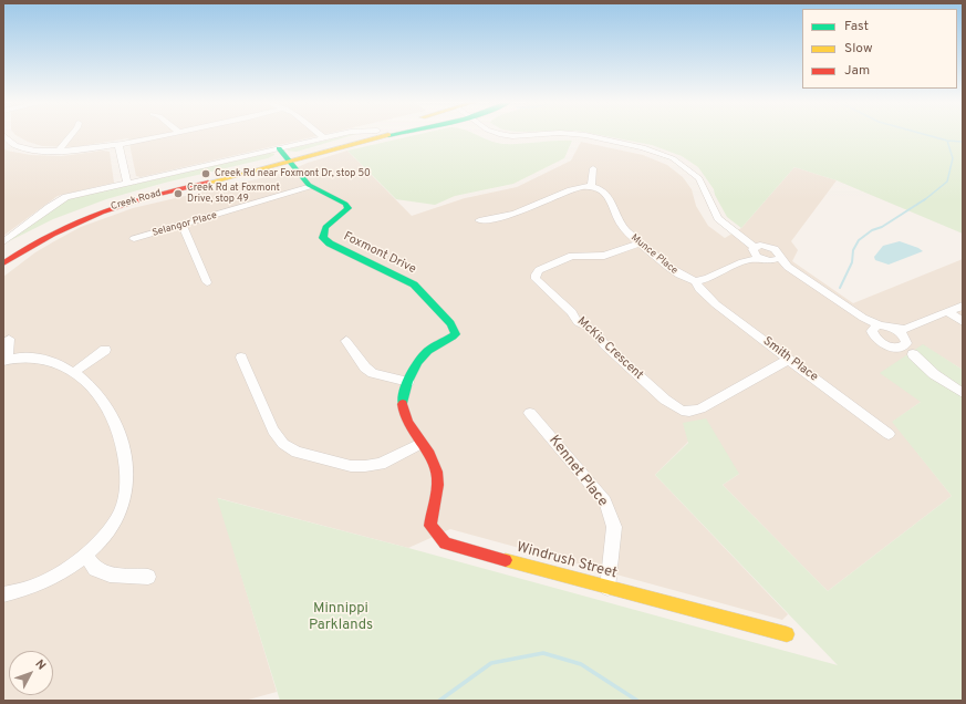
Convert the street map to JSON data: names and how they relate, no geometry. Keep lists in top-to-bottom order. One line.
{"streets":{"main road":["Creek Road","Foxmont Drive","Windrush Street"],"street":["Selangor Place","Munce Place","McKie Crescent","Smith Place","Kennet Place"]},"crossings":[["Creek Road","Foxmont Drive"],["Selangor Place","Foxmont Drive"],["Foxmont Drive","Windrush Street"],["Munce Place","McKie Crescent"],["Munce Place","Smith Place"],["McKie Crescent","Smith Place"],["Kennet Place","Windrush Street"]],"parks":["Minnippi Parklands"],"places":["Creek Rd near Foxmont Dr, stop 50","Creek Rd at Foxmont Drive, stop 49"],"legend":["Fast","Slow","Jam"],"north":"top right"}
